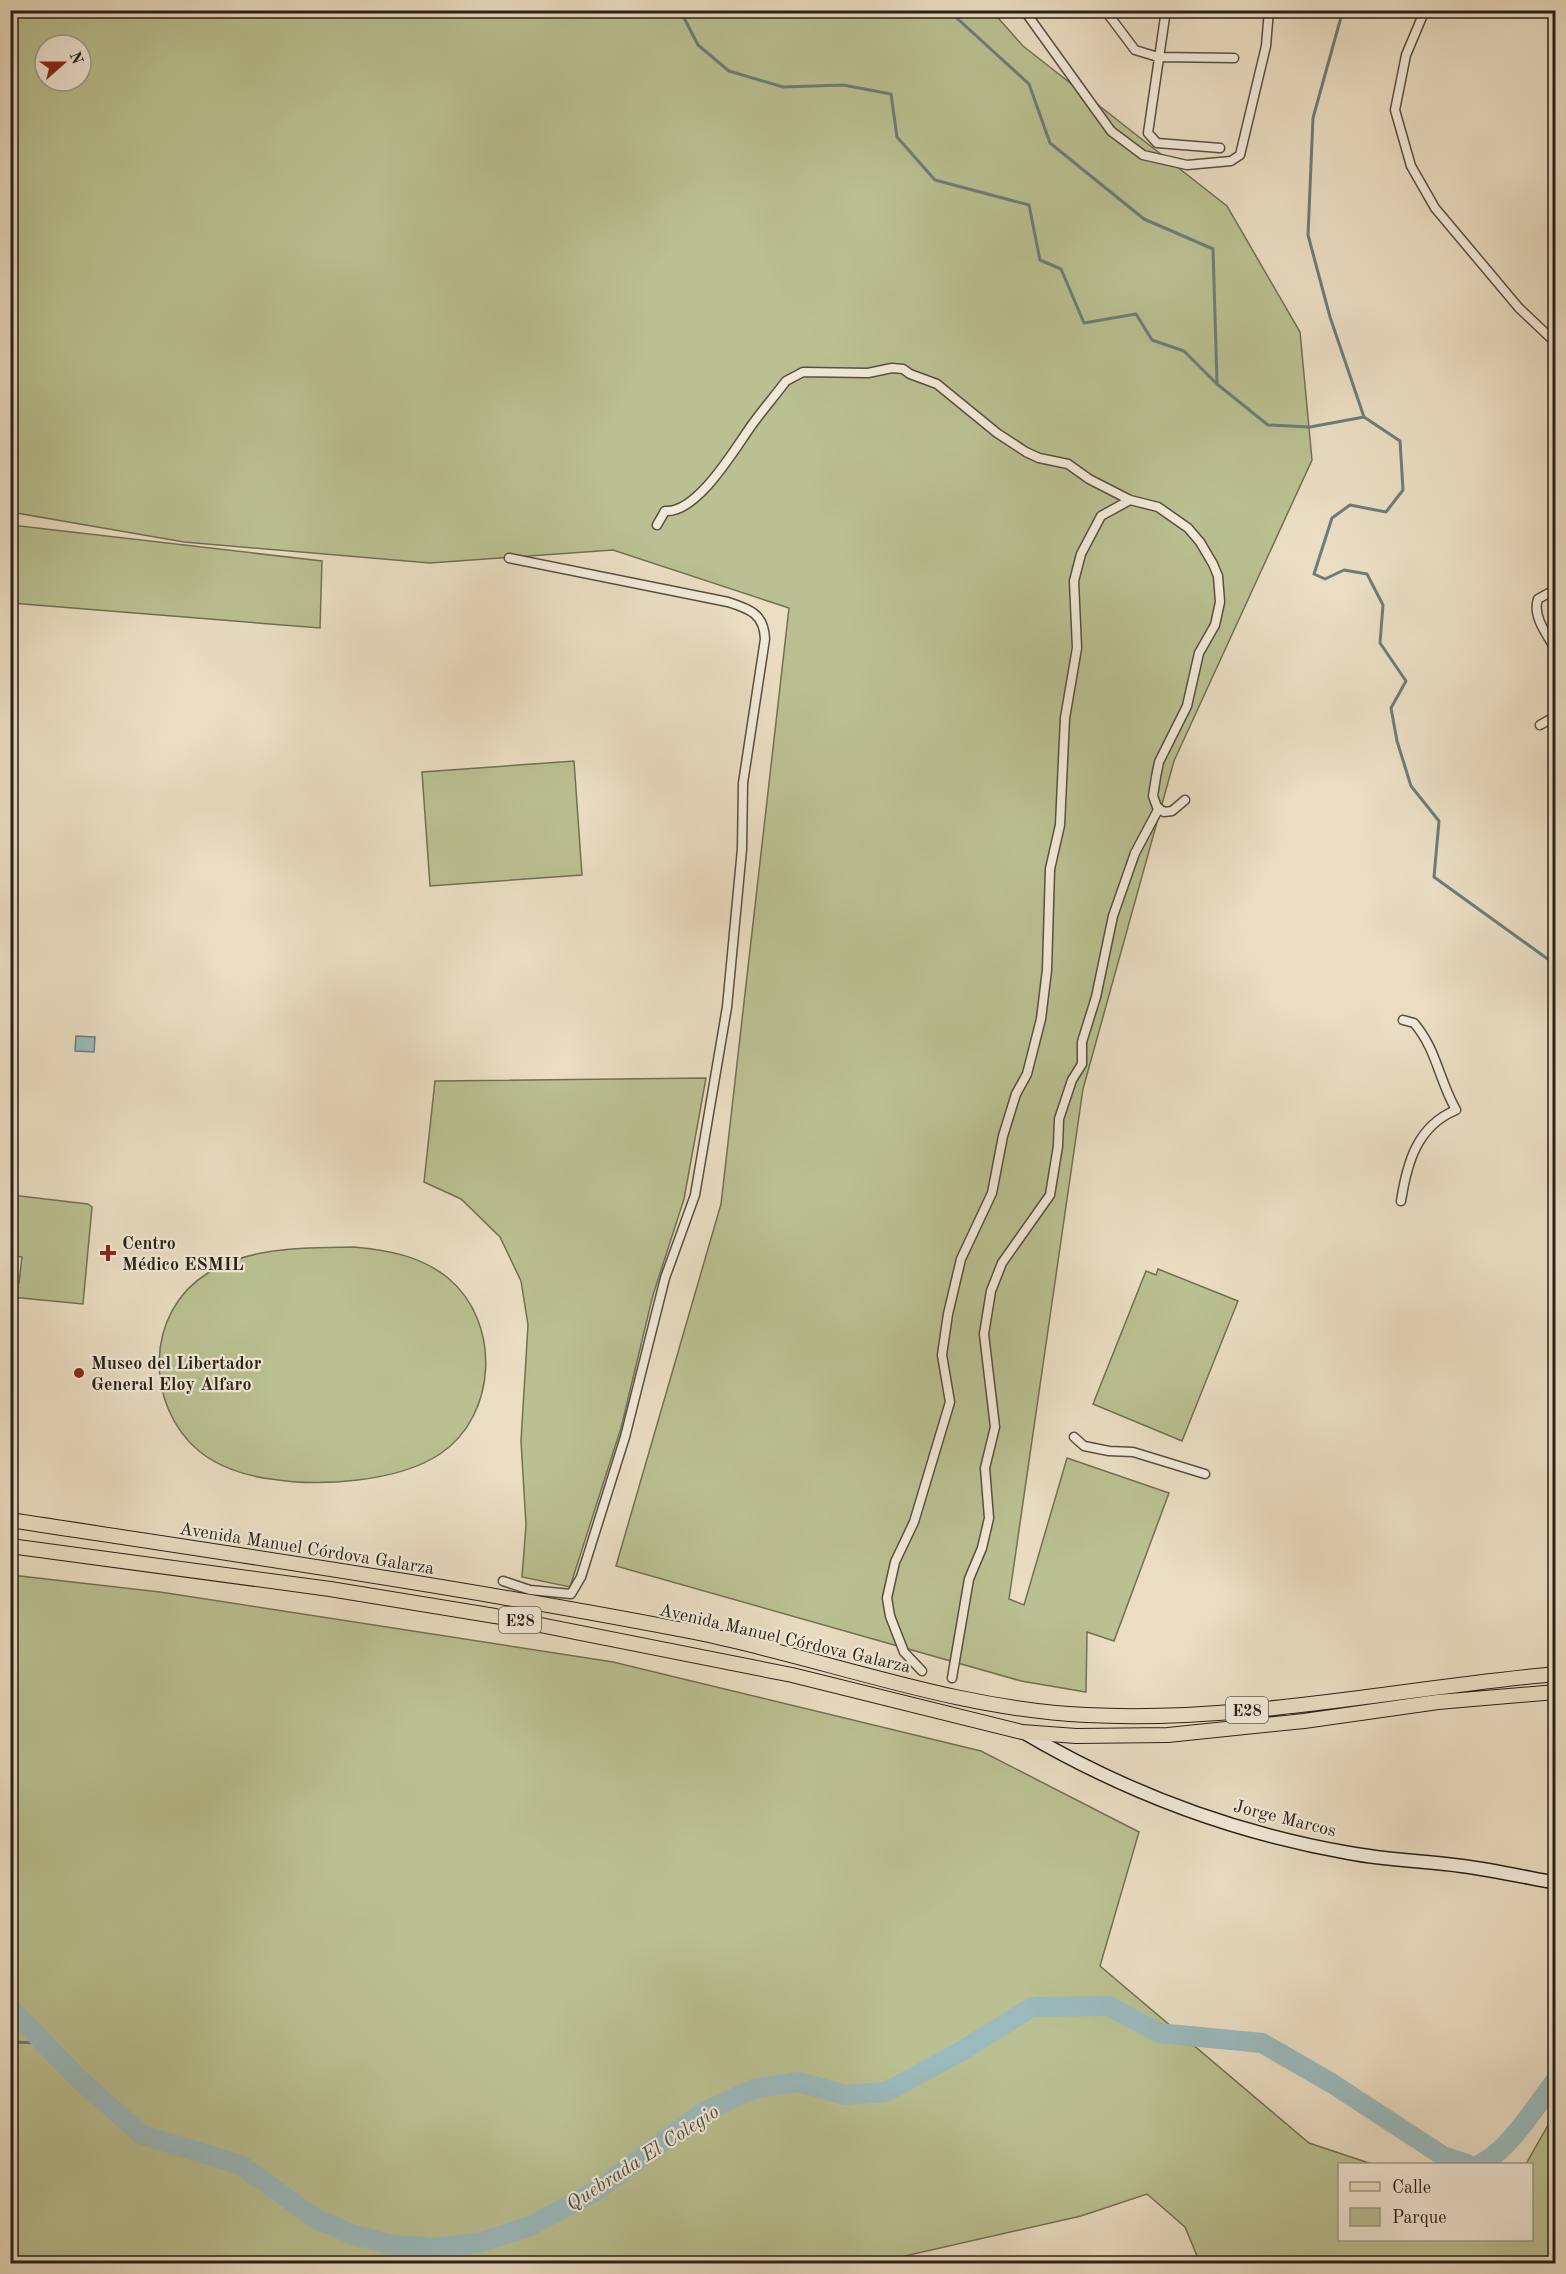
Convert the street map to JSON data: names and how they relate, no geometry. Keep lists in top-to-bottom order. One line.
{"streets":{"main road":["Avenida Manuel Córdova Galarza","E28","Jorge Marcos"]},"crossings":[["Avenida Manuel Córdova Galarza","Jorge Marcos"]],"water":["Quebrada El Colegio"],"places":{"health":["Centro Médico ESMIL"],"other":["Museo del Libertador General Eloy Alfaro"]},"legend":["Calle","Parque"],"north":"right"}
